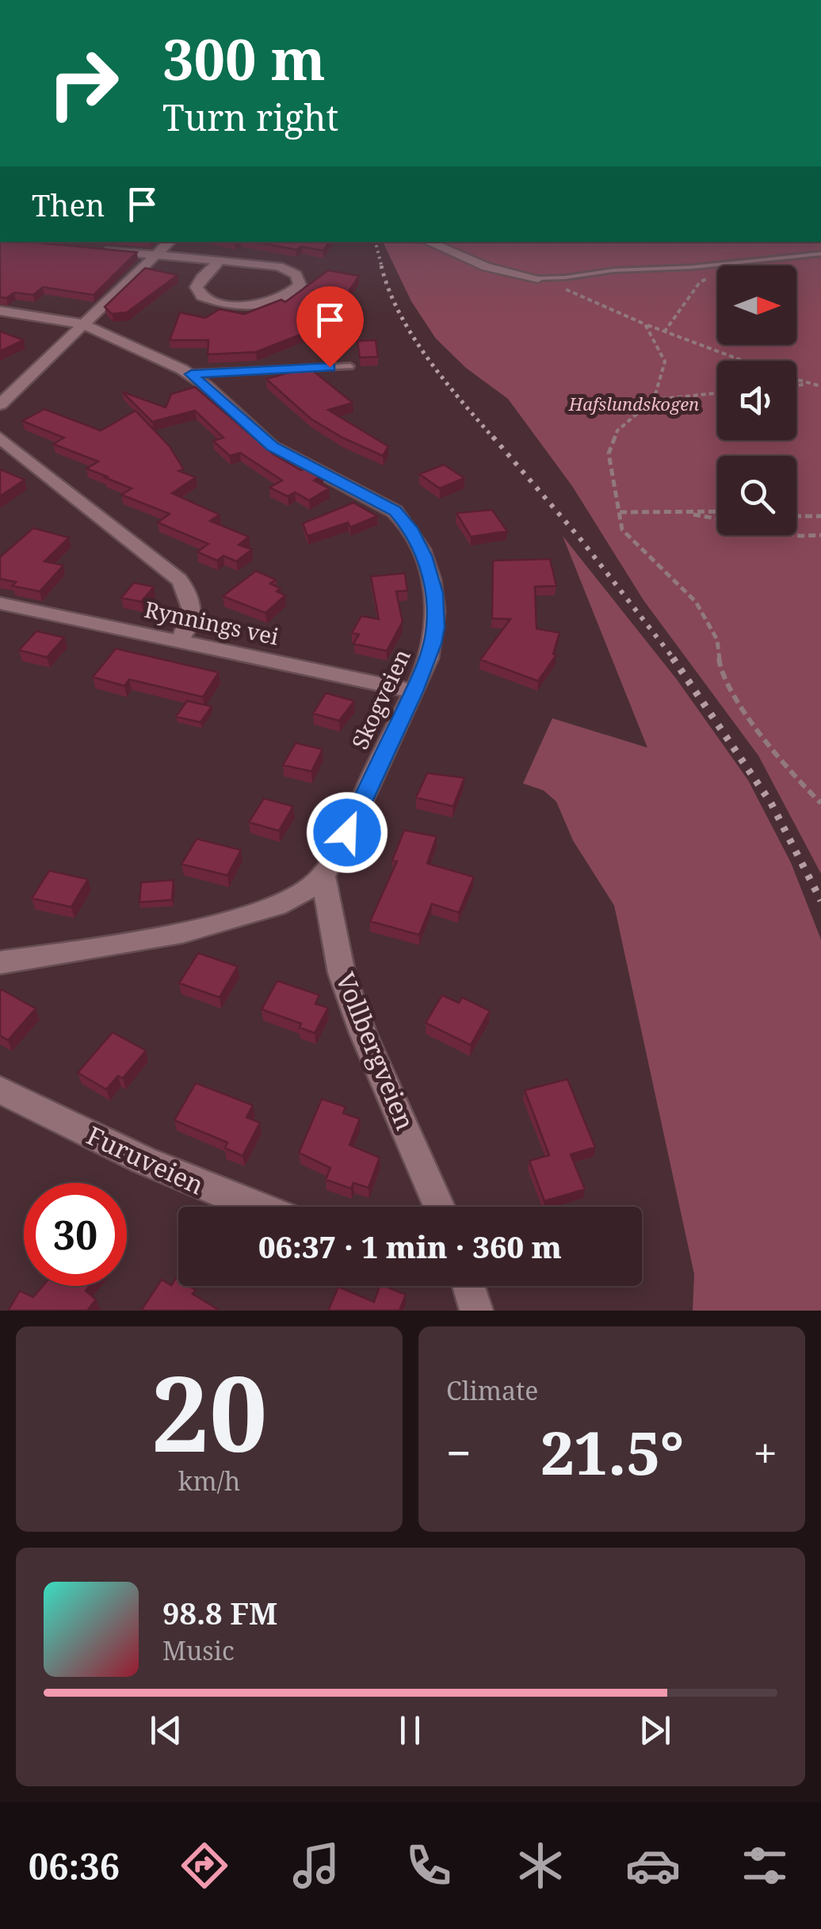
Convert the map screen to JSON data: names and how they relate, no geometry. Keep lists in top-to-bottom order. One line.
{"streets":{"street":["Rynnings vei","Skogveien","Vollbergveien","Furuveien"]},"crossings":[["Rynnings vei","Skogveien"],["Skogveien","Vollbergveien"]],"parks":["Hafslundskogen"],"north":"right","page":{"turn":["300 m","Turn right"],"then":"Then","limit":"30","trip":"06:37 · 1 min · 360 m","tile":[["20","km/h"],"Climate"],"heat":["−","21.5°","+"],"song":["98.8 FM","Music"],"tabs":"06:36"}}
